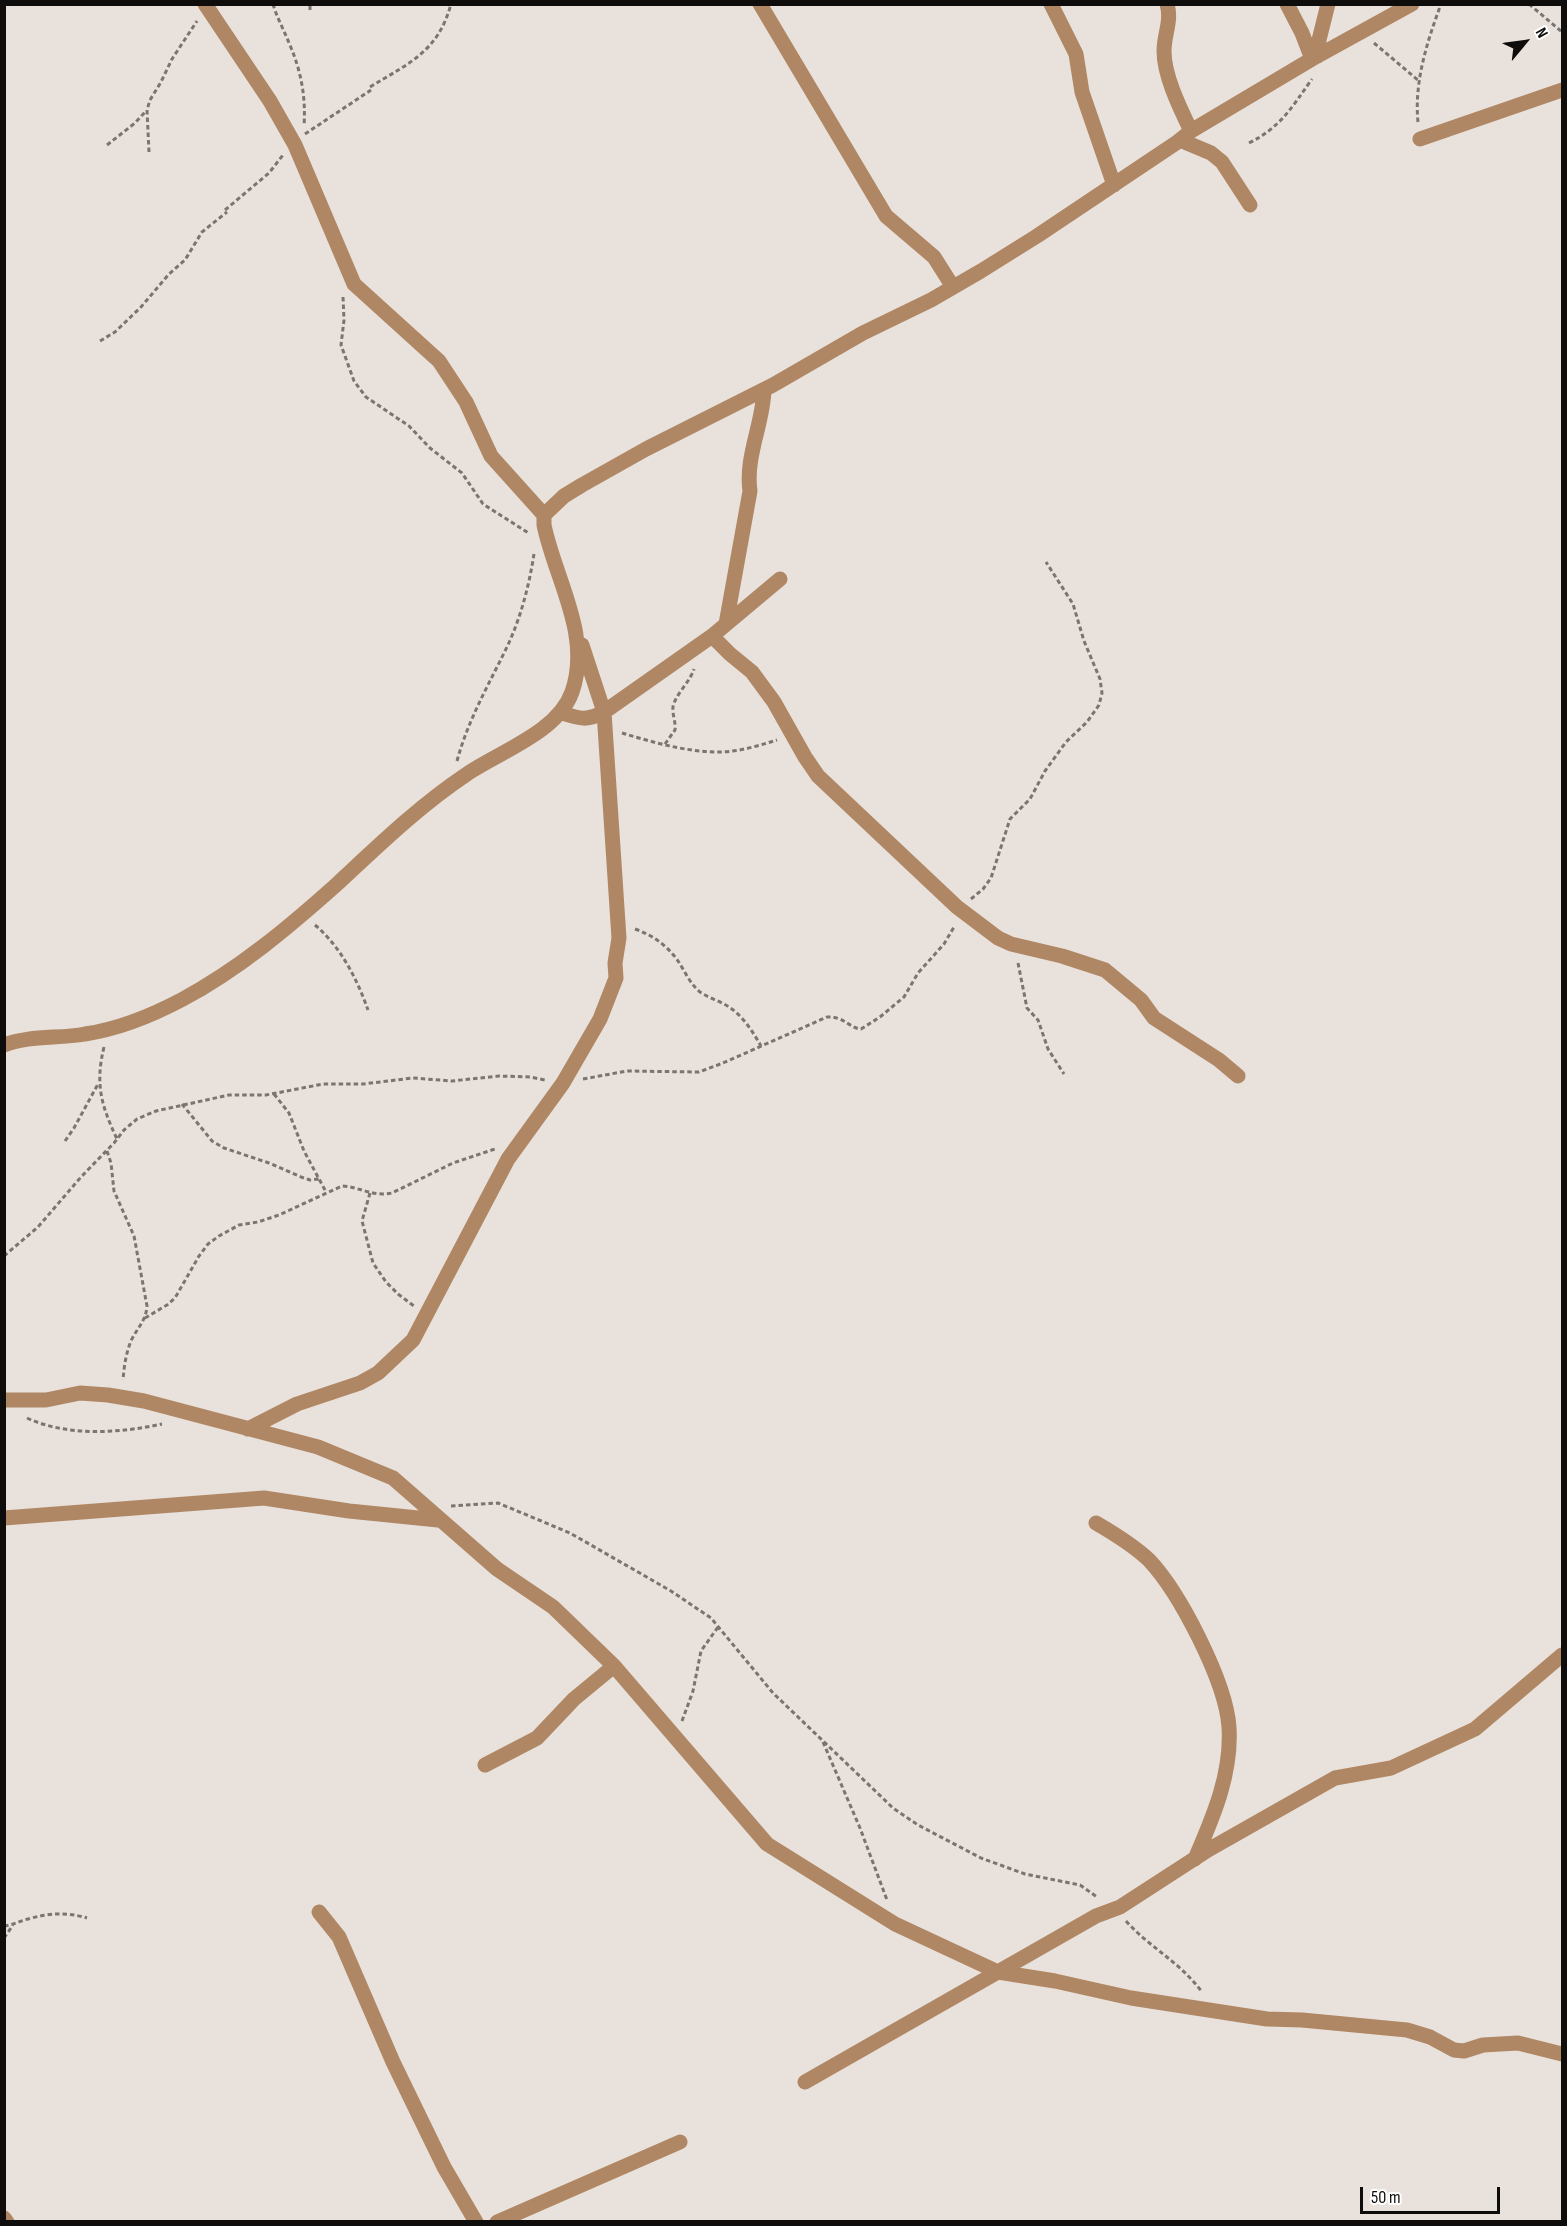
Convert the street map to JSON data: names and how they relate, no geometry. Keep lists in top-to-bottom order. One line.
{"scale_bar":"50 m","north":"top right"}
